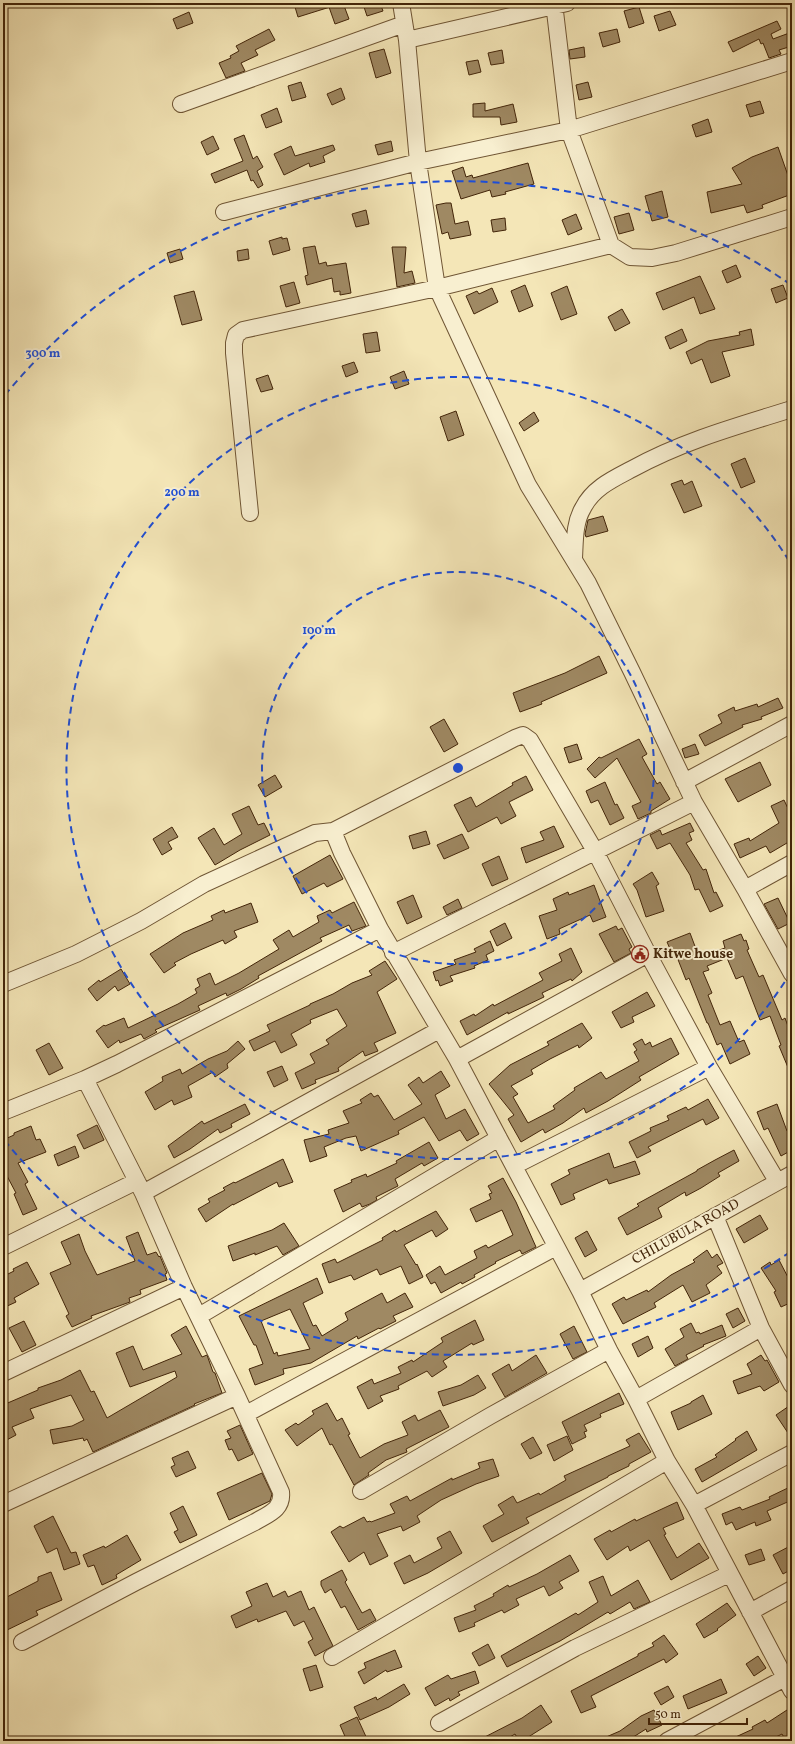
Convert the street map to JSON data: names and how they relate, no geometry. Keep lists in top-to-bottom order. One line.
{"streets":{"street":["CHILUBULA ROAD"]},"places":{"public building":["Kitwe house"]},"scale_bar":"50 m","rings":["300 m","200 m","100 m"]}
